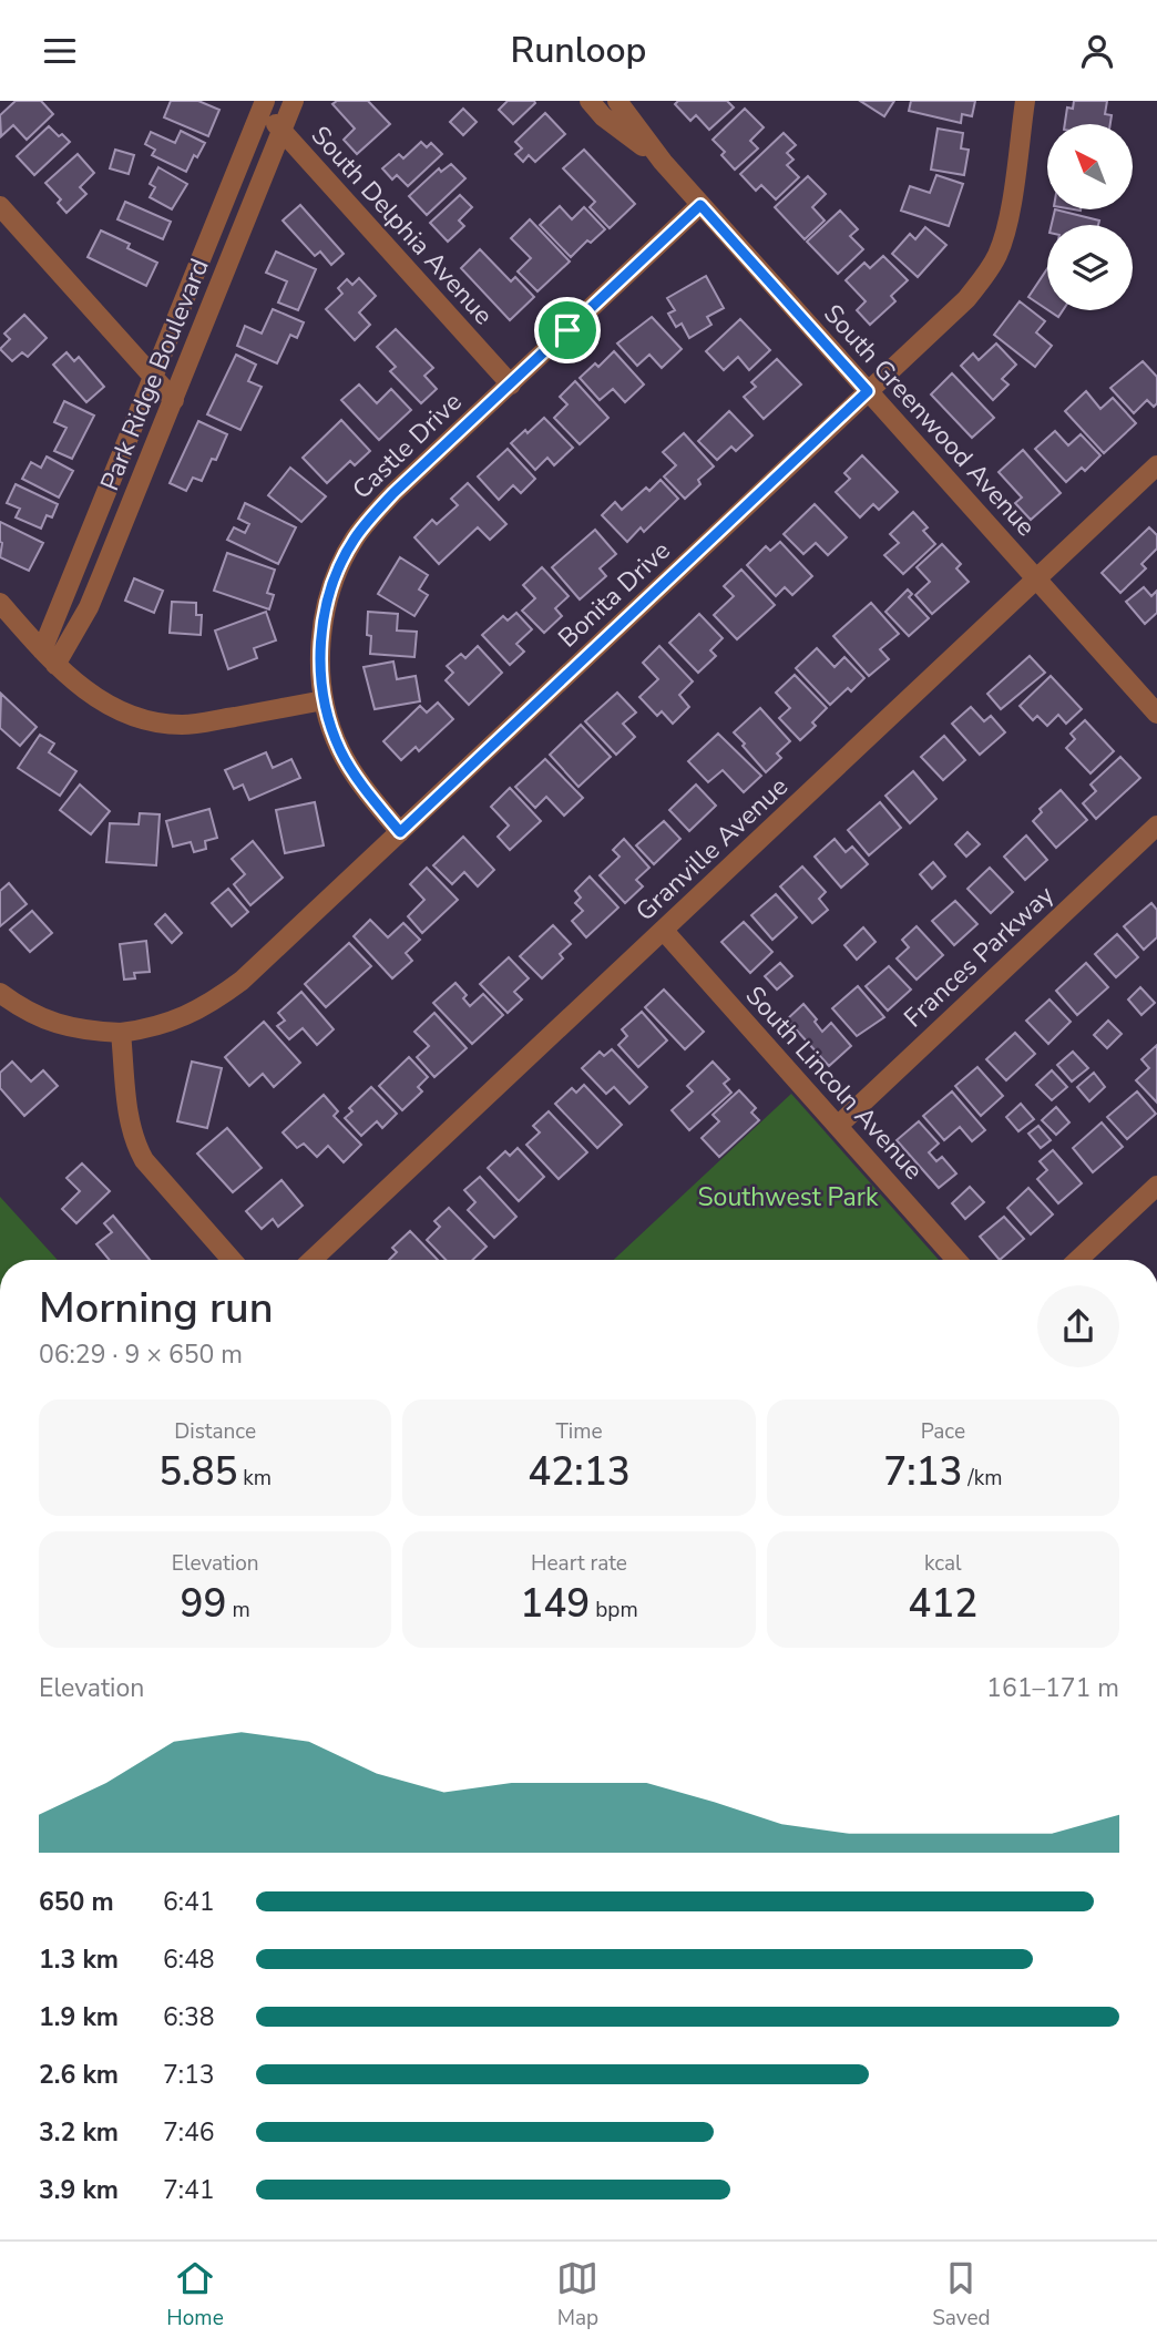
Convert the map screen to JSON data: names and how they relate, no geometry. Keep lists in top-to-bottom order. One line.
{"streets":{"street":["South Delphia Avenue","Park Ridge Boulevard","South Greenwood Avenue","Castle Drive","Bonita Drive","Granville Avenue","Frances Parkway","South Lincoln Avenue"]},"crossings":[["South Delphia Avenue","Park Ridge Boulevard"],["South Delphia Avenue","Castle Drive"],["South Greenwood Avenue","Castle Drive"],["South Greenwood Avenue","Bonita Drive"],["South Greenwood Avenue","Granville Avenue"],["Castle Drive","Bonita Drive"],["Granville Avenue","South Lincoln Avenue"],["Frances Parkway","South Lincoln Avenue"]],"parks":["Southwest Park"],"north":"top left","page":{"header":"Runloop","heading":["Morning run","06:29 · 9 × 650 m"],"stats":[["Distance","5.85 km"],["Time","42:13"],["Pace","7:13 /km"],["Elevation","99 m"],["Heart rate","149 bpm"],["kcal","412"]],"chart":["Elevation","161–171 m"],"list":[{"name":"650 m","note":"6:41"},{"name":"1.3 km","note":"6:48"},{"name":"1.9 km","note":"6:38"},{"name":"2.6 km","note":"7:13"},{"name":"3.2 km","note":"7:46"},{"name":"3.9 km","note":"7:41"}],"tabs":["Home","Map","Saved"]}}
